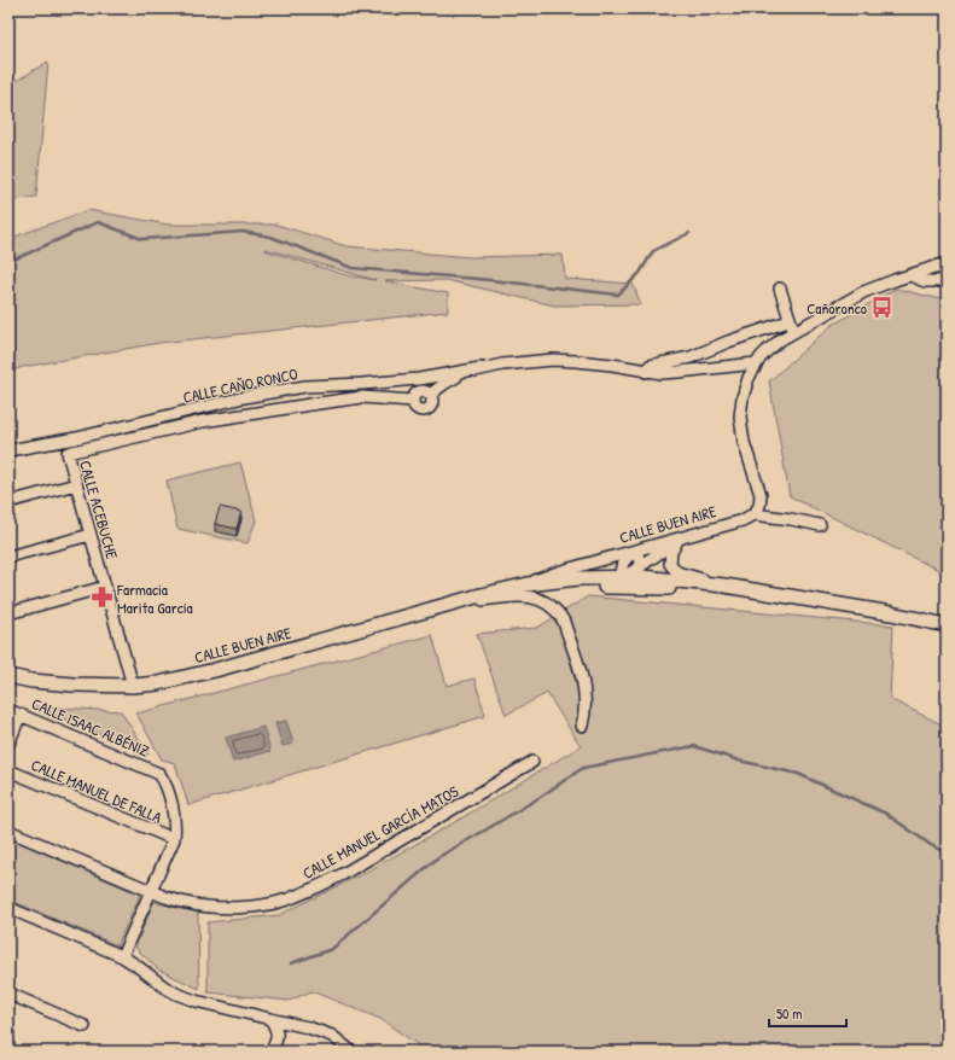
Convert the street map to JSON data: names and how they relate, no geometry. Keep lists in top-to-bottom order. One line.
{"streets":{"main road":["CALLE BUEN AIRE"],"street":["CALLE CAÑO RONCO","CALLE ACEBUCHE","CALLE ISAAC ALBÉNIZ","CALLE MANUEL DE FALLA","CALLE MANUEL GARCÍA MATOS"]},"crossings":[["CALLE CAÑO RONCO","CALLE ACEBUCHE"],["CALLE ACEBUCHE","CALLE BUEN AIRE"],["CALLE ISAAC ALBÉNIZ","CALLE MANUEL DE FALLA"]],"places":{"bus stop":["Cañoronco"],"pharmacy":["Farmacia Marita García"]},"scale_bar":"50 m"}
